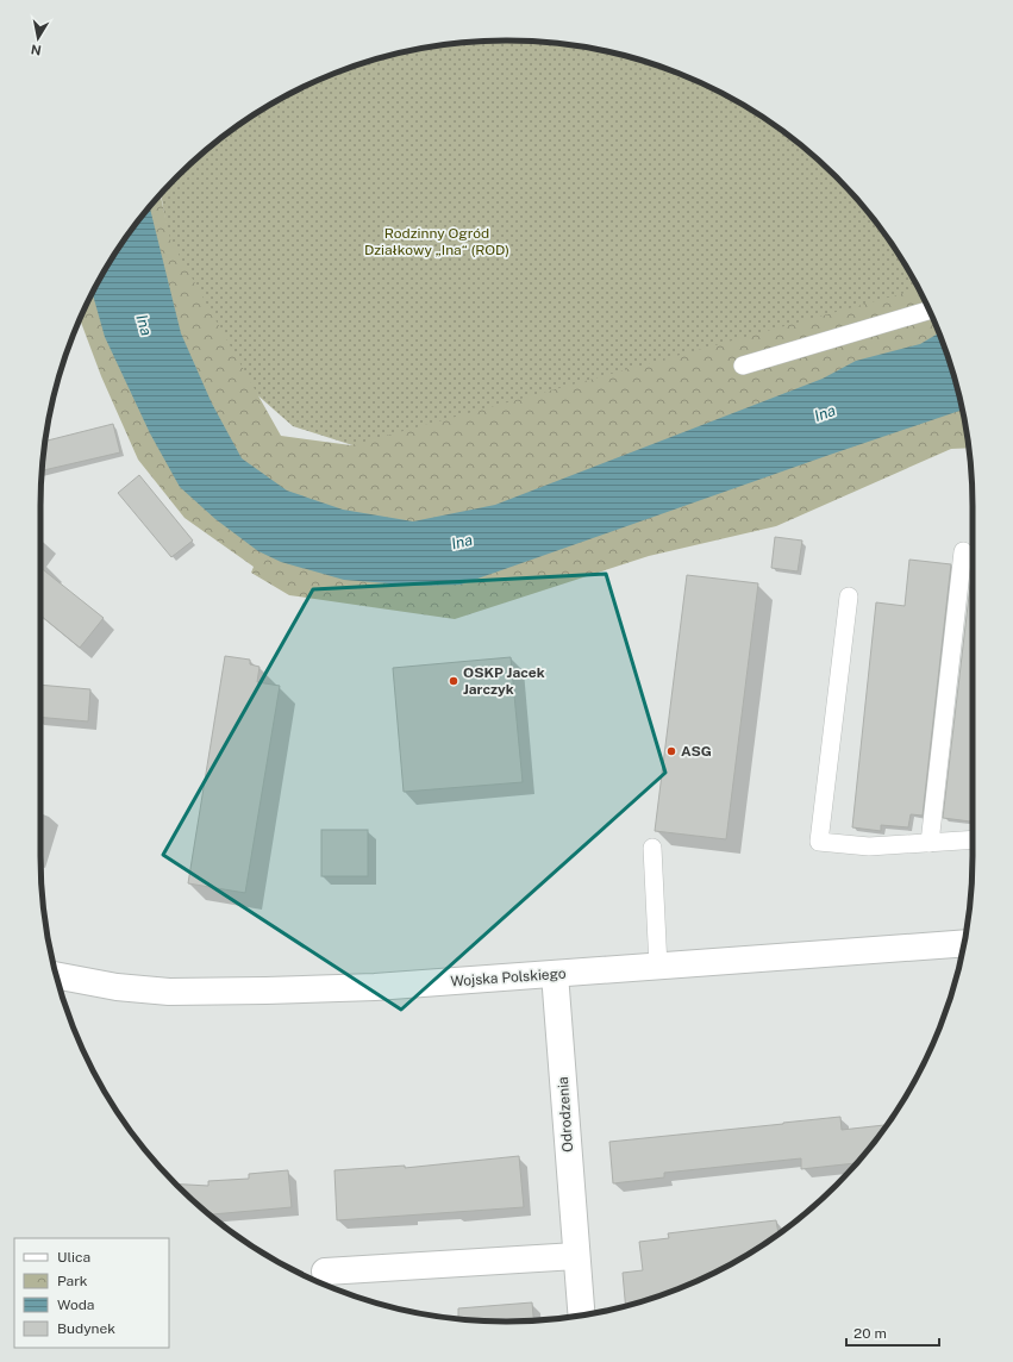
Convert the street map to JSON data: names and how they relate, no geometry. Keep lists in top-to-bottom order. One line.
{"streets":{"street":["Wojska Polskiego","Odrodzenia"]},"crossings":[["Wojska Polskiego","Odrodzenia"]],"water":["Ina"],"parks":["Rodzinny Ogród Działkowy „Ina“ (ROD)"],"places":["OSKP Jacek Jarczyk","ASG"],"legend":["Ulica","Park","Woda","Budynek"],"scale_bar":"20 m","north":"bottom"}
